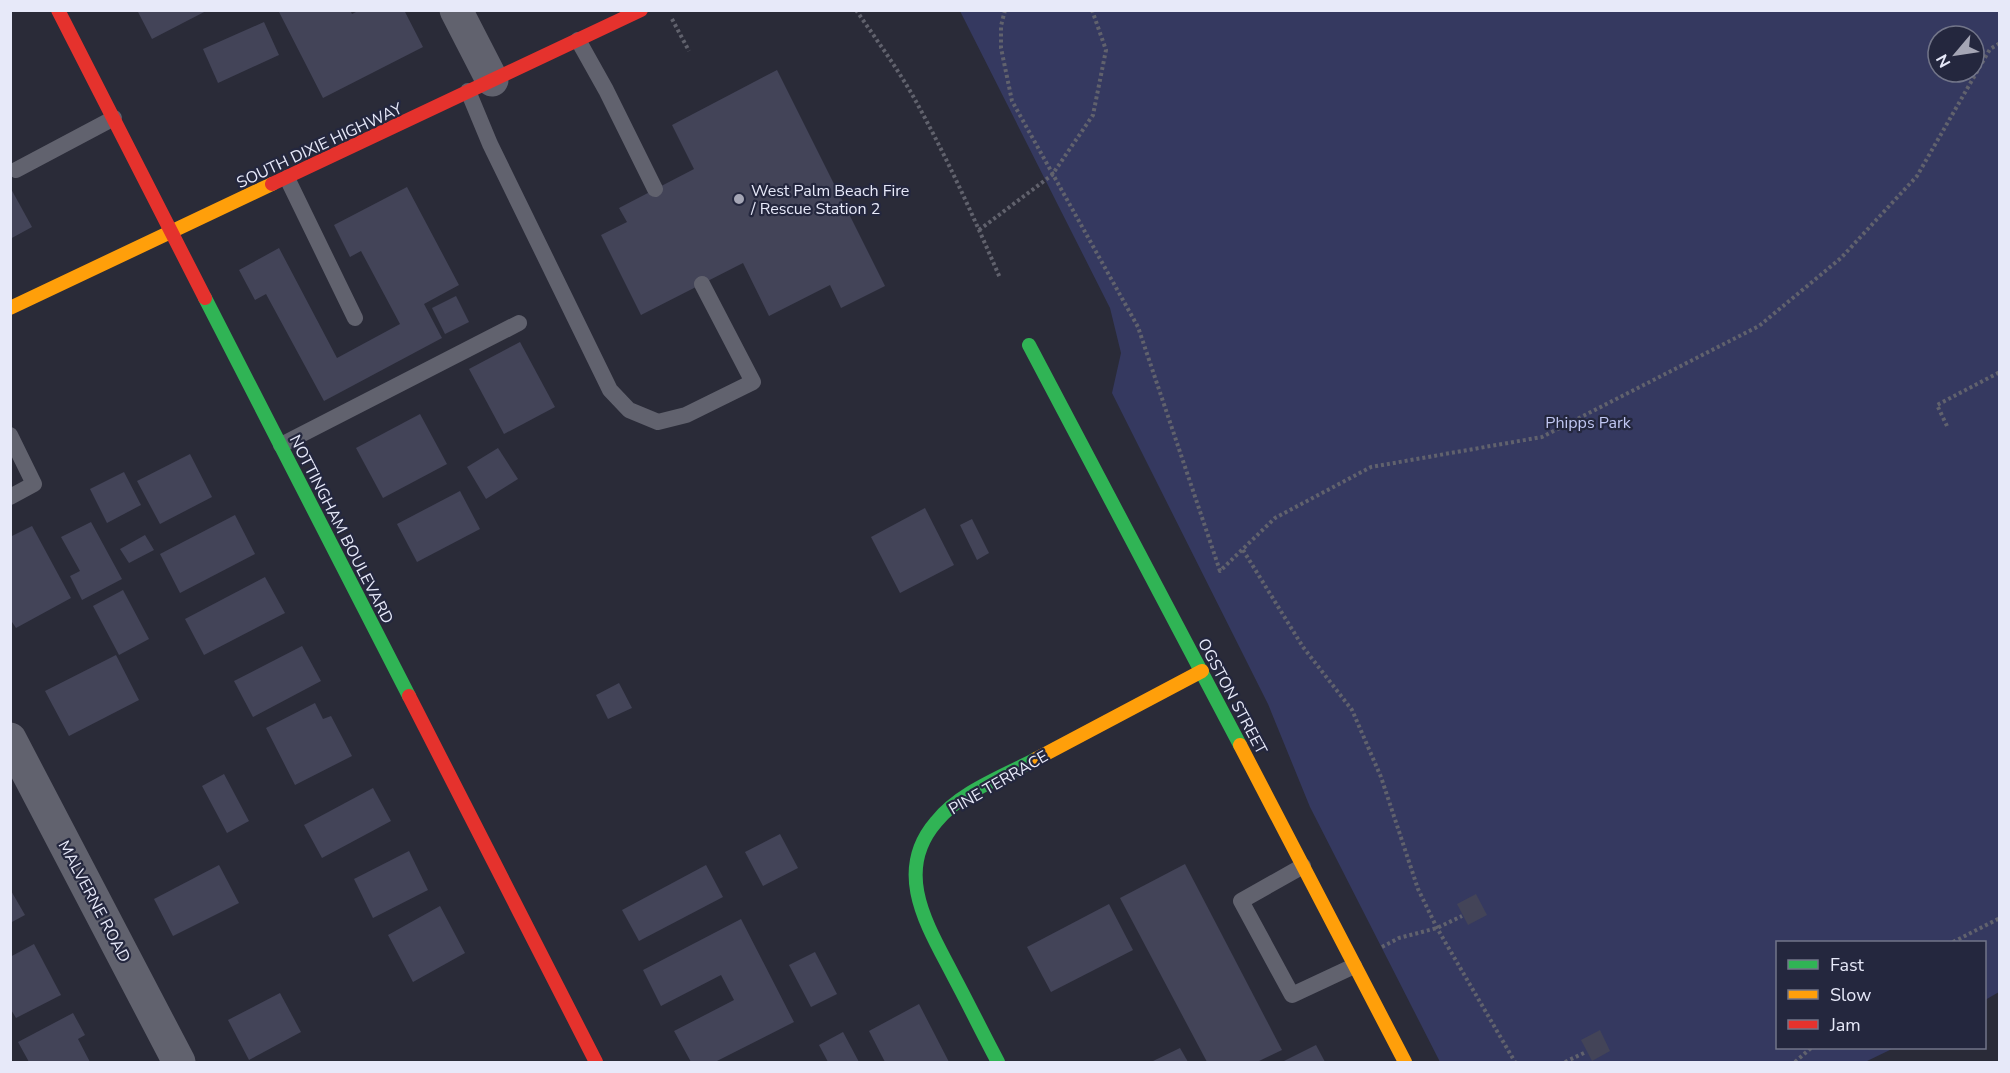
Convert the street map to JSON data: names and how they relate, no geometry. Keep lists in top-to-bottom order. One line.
{"streets":{"street":["SOUTH DIXIE HIGHWAY","NOTTINGHAM BOULEVARD","OGSTON STREET","PINE TERRACE","MALVERNE ROAD"]},"crossings":[["SOUTH DIXIE HIGHWAY","NOTTINGHAM BOULEVARD"],["OGSTON STREET","PINE TERRACE"]],"parks":["Phipps Park"],"places":["West Palm Beach Fire / Rescue Station 2"],"legend":["Fast","Slow","Jam"],"north":"bottom left"}
